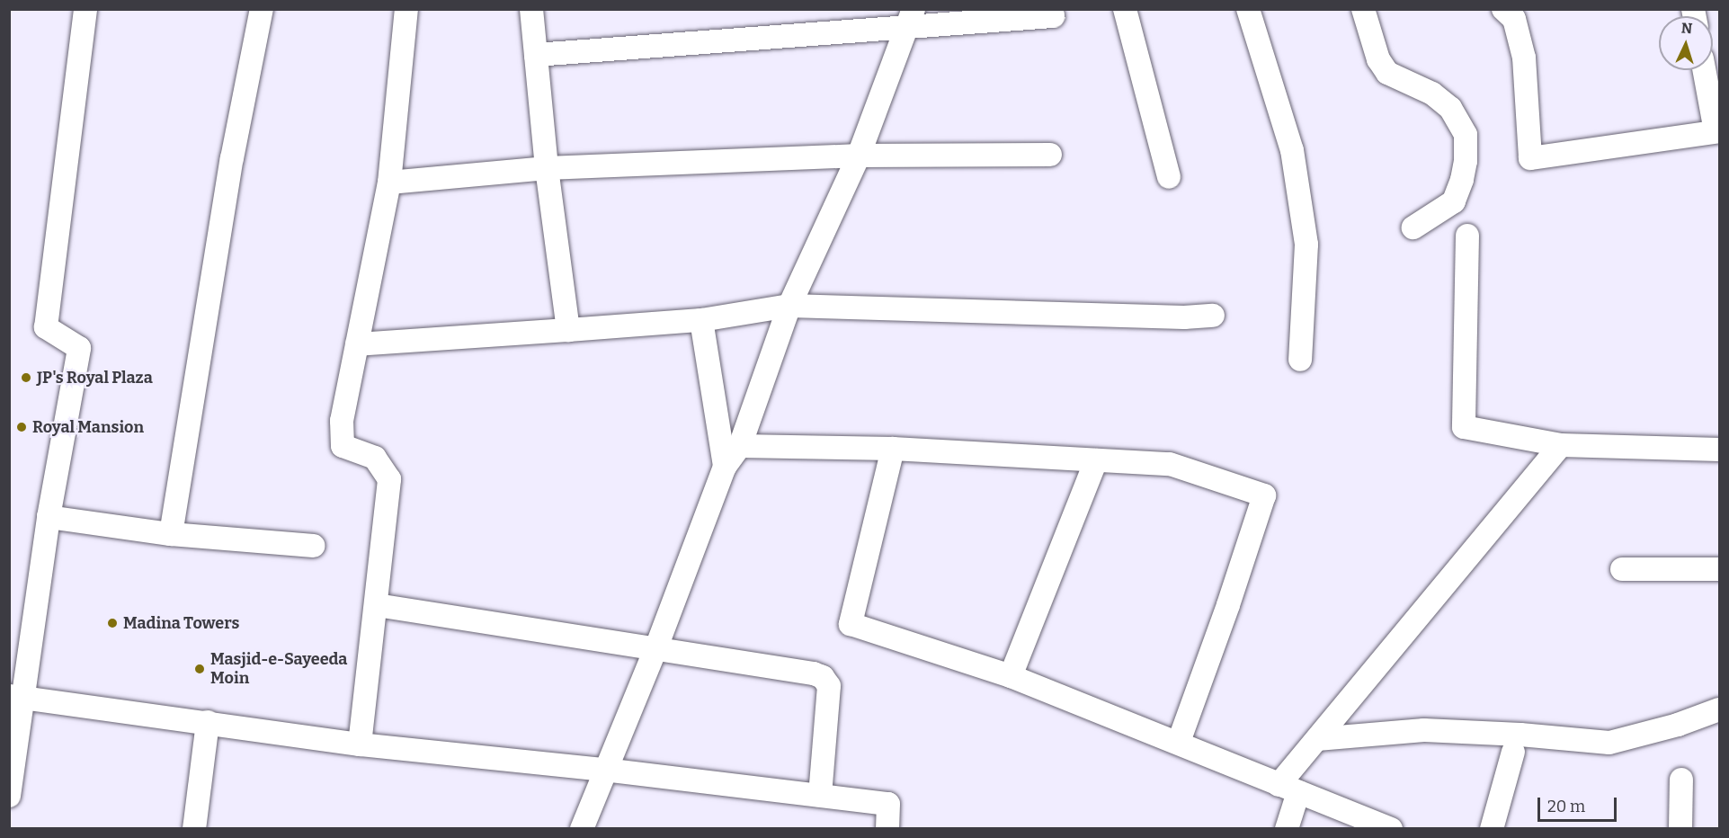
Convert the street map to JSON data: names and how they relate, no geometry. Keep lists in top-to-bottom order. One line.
{"places":["JP's Royal Plaza","Royal Mansion","Madina Towers","Masjid-e-Sayeeda Moin"],"scale_bar":"20 m","north":"top"}
